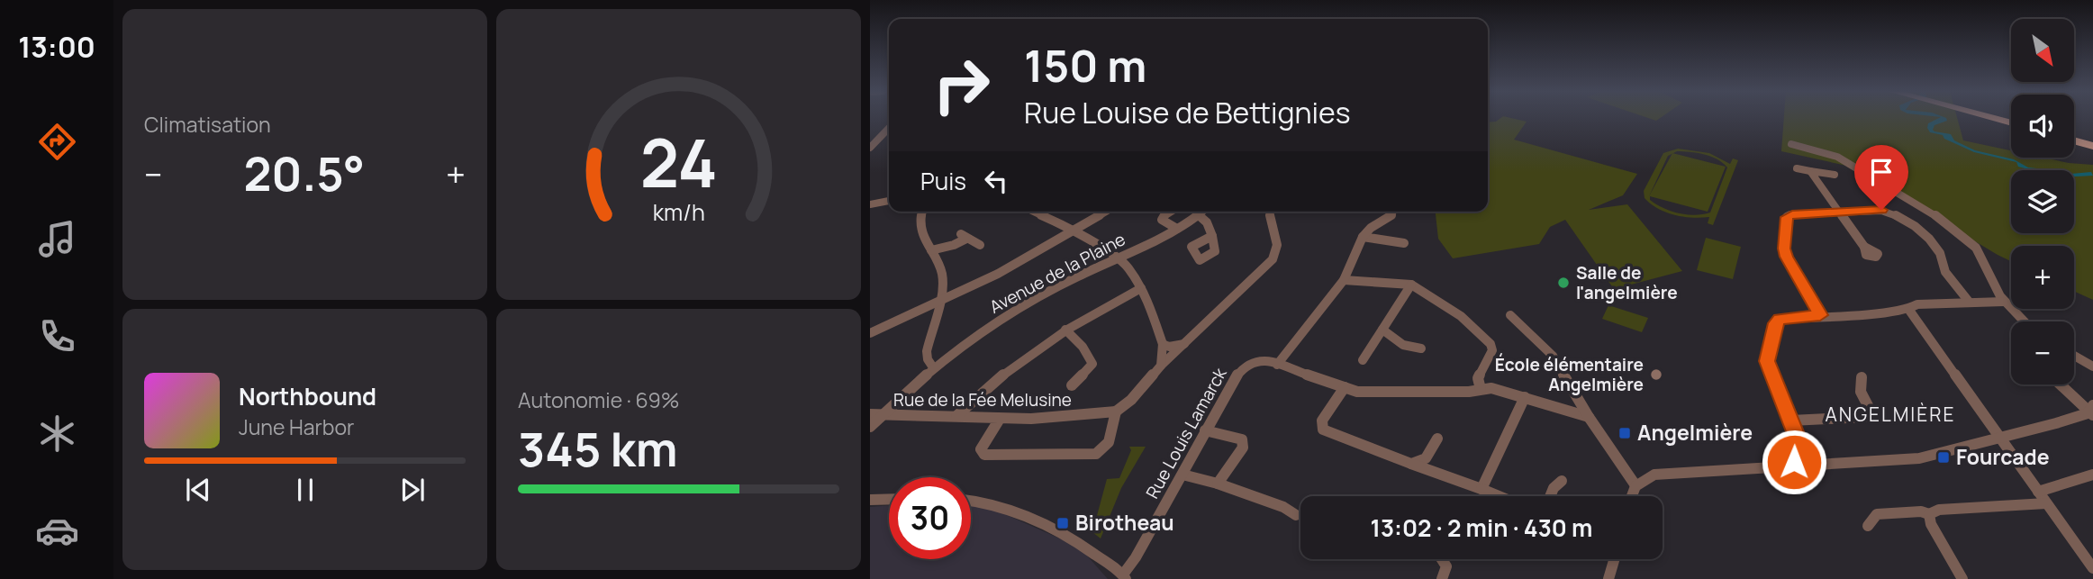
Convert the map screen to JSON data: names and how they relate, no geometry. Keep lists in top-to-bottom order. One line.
{"streets":{"street":["Avenue de la Plaine","Rue de la Fée Melusine","Rue Louis Lamarck"]},"crossings":[["Avenue de la Plaine","Rue de la Fée Melusine"]],"districts":["ANGELMIÈRE"],"places":{"other":["Salle de l'angelmière","École élémentaire Angelmière"],"transit":["Angelmière","Fourcade","Birotheau"]},"north":"bottom right","page":{"tabs":"13:00","tile":["Climatisation",["Autonomie · 69%","345 km"]],"map_buttons":["+","−"],"turn":["150 m","Rue Louise de Bettignies"],"heat":["−","20.5°","+"],"then":"Puis","song":["Northbound","June Harbor"],"limit":"30","trip":"13:02 · 2 min · 430 m","gauge":["24","km/h"]}}
